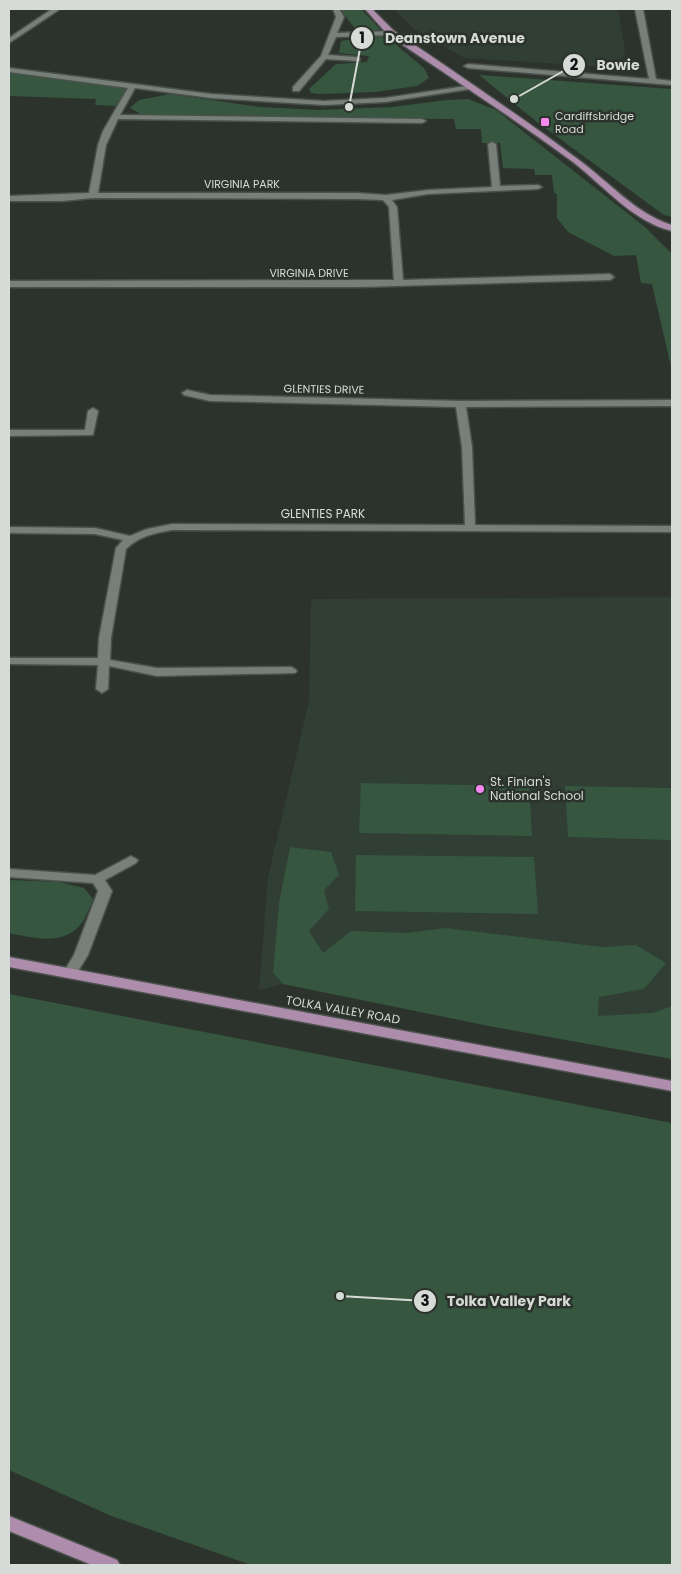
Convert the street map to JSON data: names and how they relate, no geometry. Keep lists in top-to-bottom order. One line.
{"streets":{"main road":["TOLKA VALLEY ROAD"],"street":["VIRGINIA PARK","VIRGINIA DRIVE","GLENTIES DRIVE","GLENTIES PARK"]},"places":{"other":["Bowie","Deanstown Avenue","St. Finian's National School","Tolka Valley Park"],"transit":["Cardiffsbridge Road"]}}
